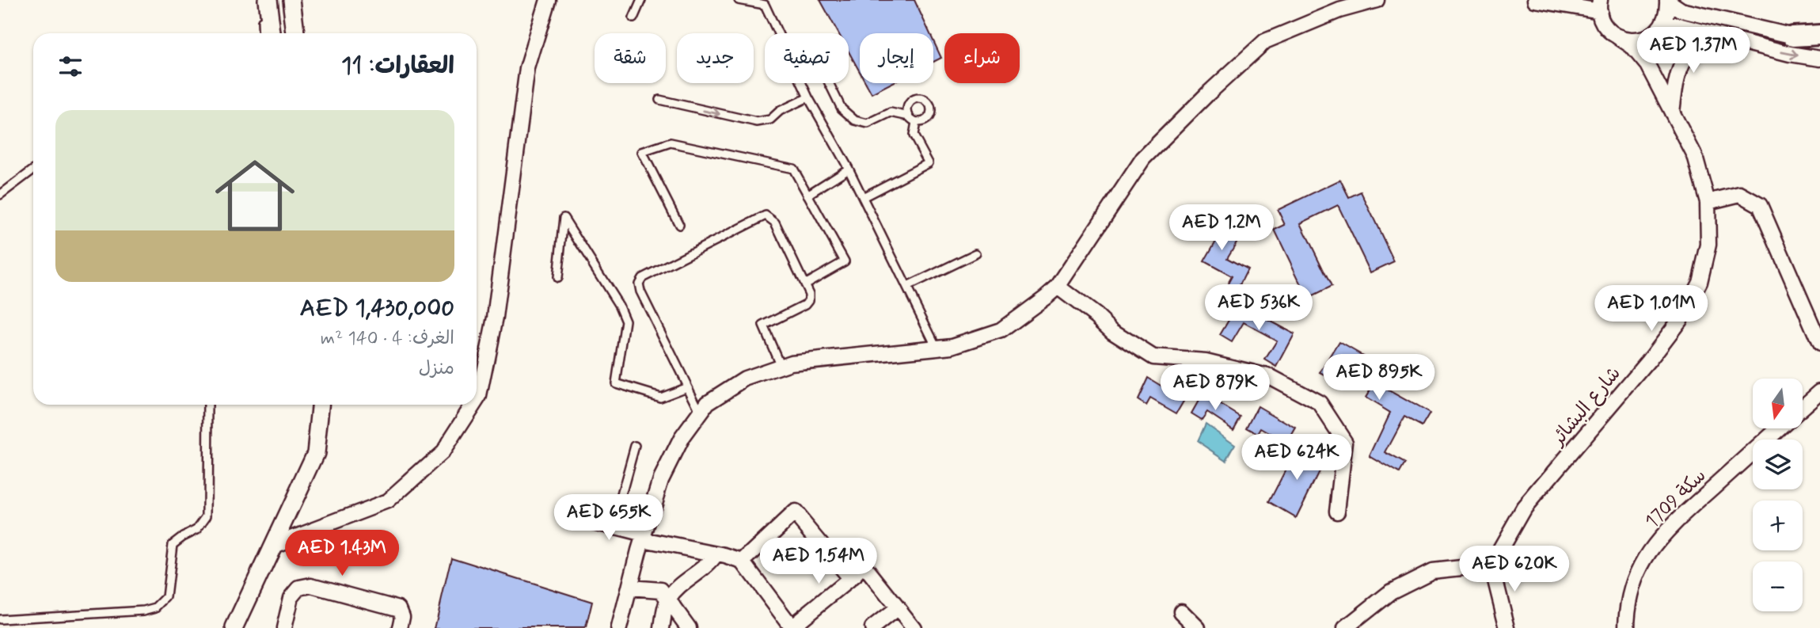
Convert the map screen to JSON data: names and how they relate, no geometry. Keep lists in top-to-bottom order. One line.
{"streets":{"street":["شارع البشائر","سكة 1709"]},"north":"bottom","page":{"price":["AED 1.37M","AED 1.2M","AED 536K","AED 1.01M","AED 895K","AED 879K","AED 624K","AED 655K","AED 1.43M","AED 1.54M","AED 620K"],"chip":["شراء","إيجار","تصفية","جديد","شقة"],"heading":"العقارات: 11","list":[{"name":"AED 1,430,000","note":"الغرف: 4 · 140 m² · منزل"}],"map_buttons":["+","−"]}}
